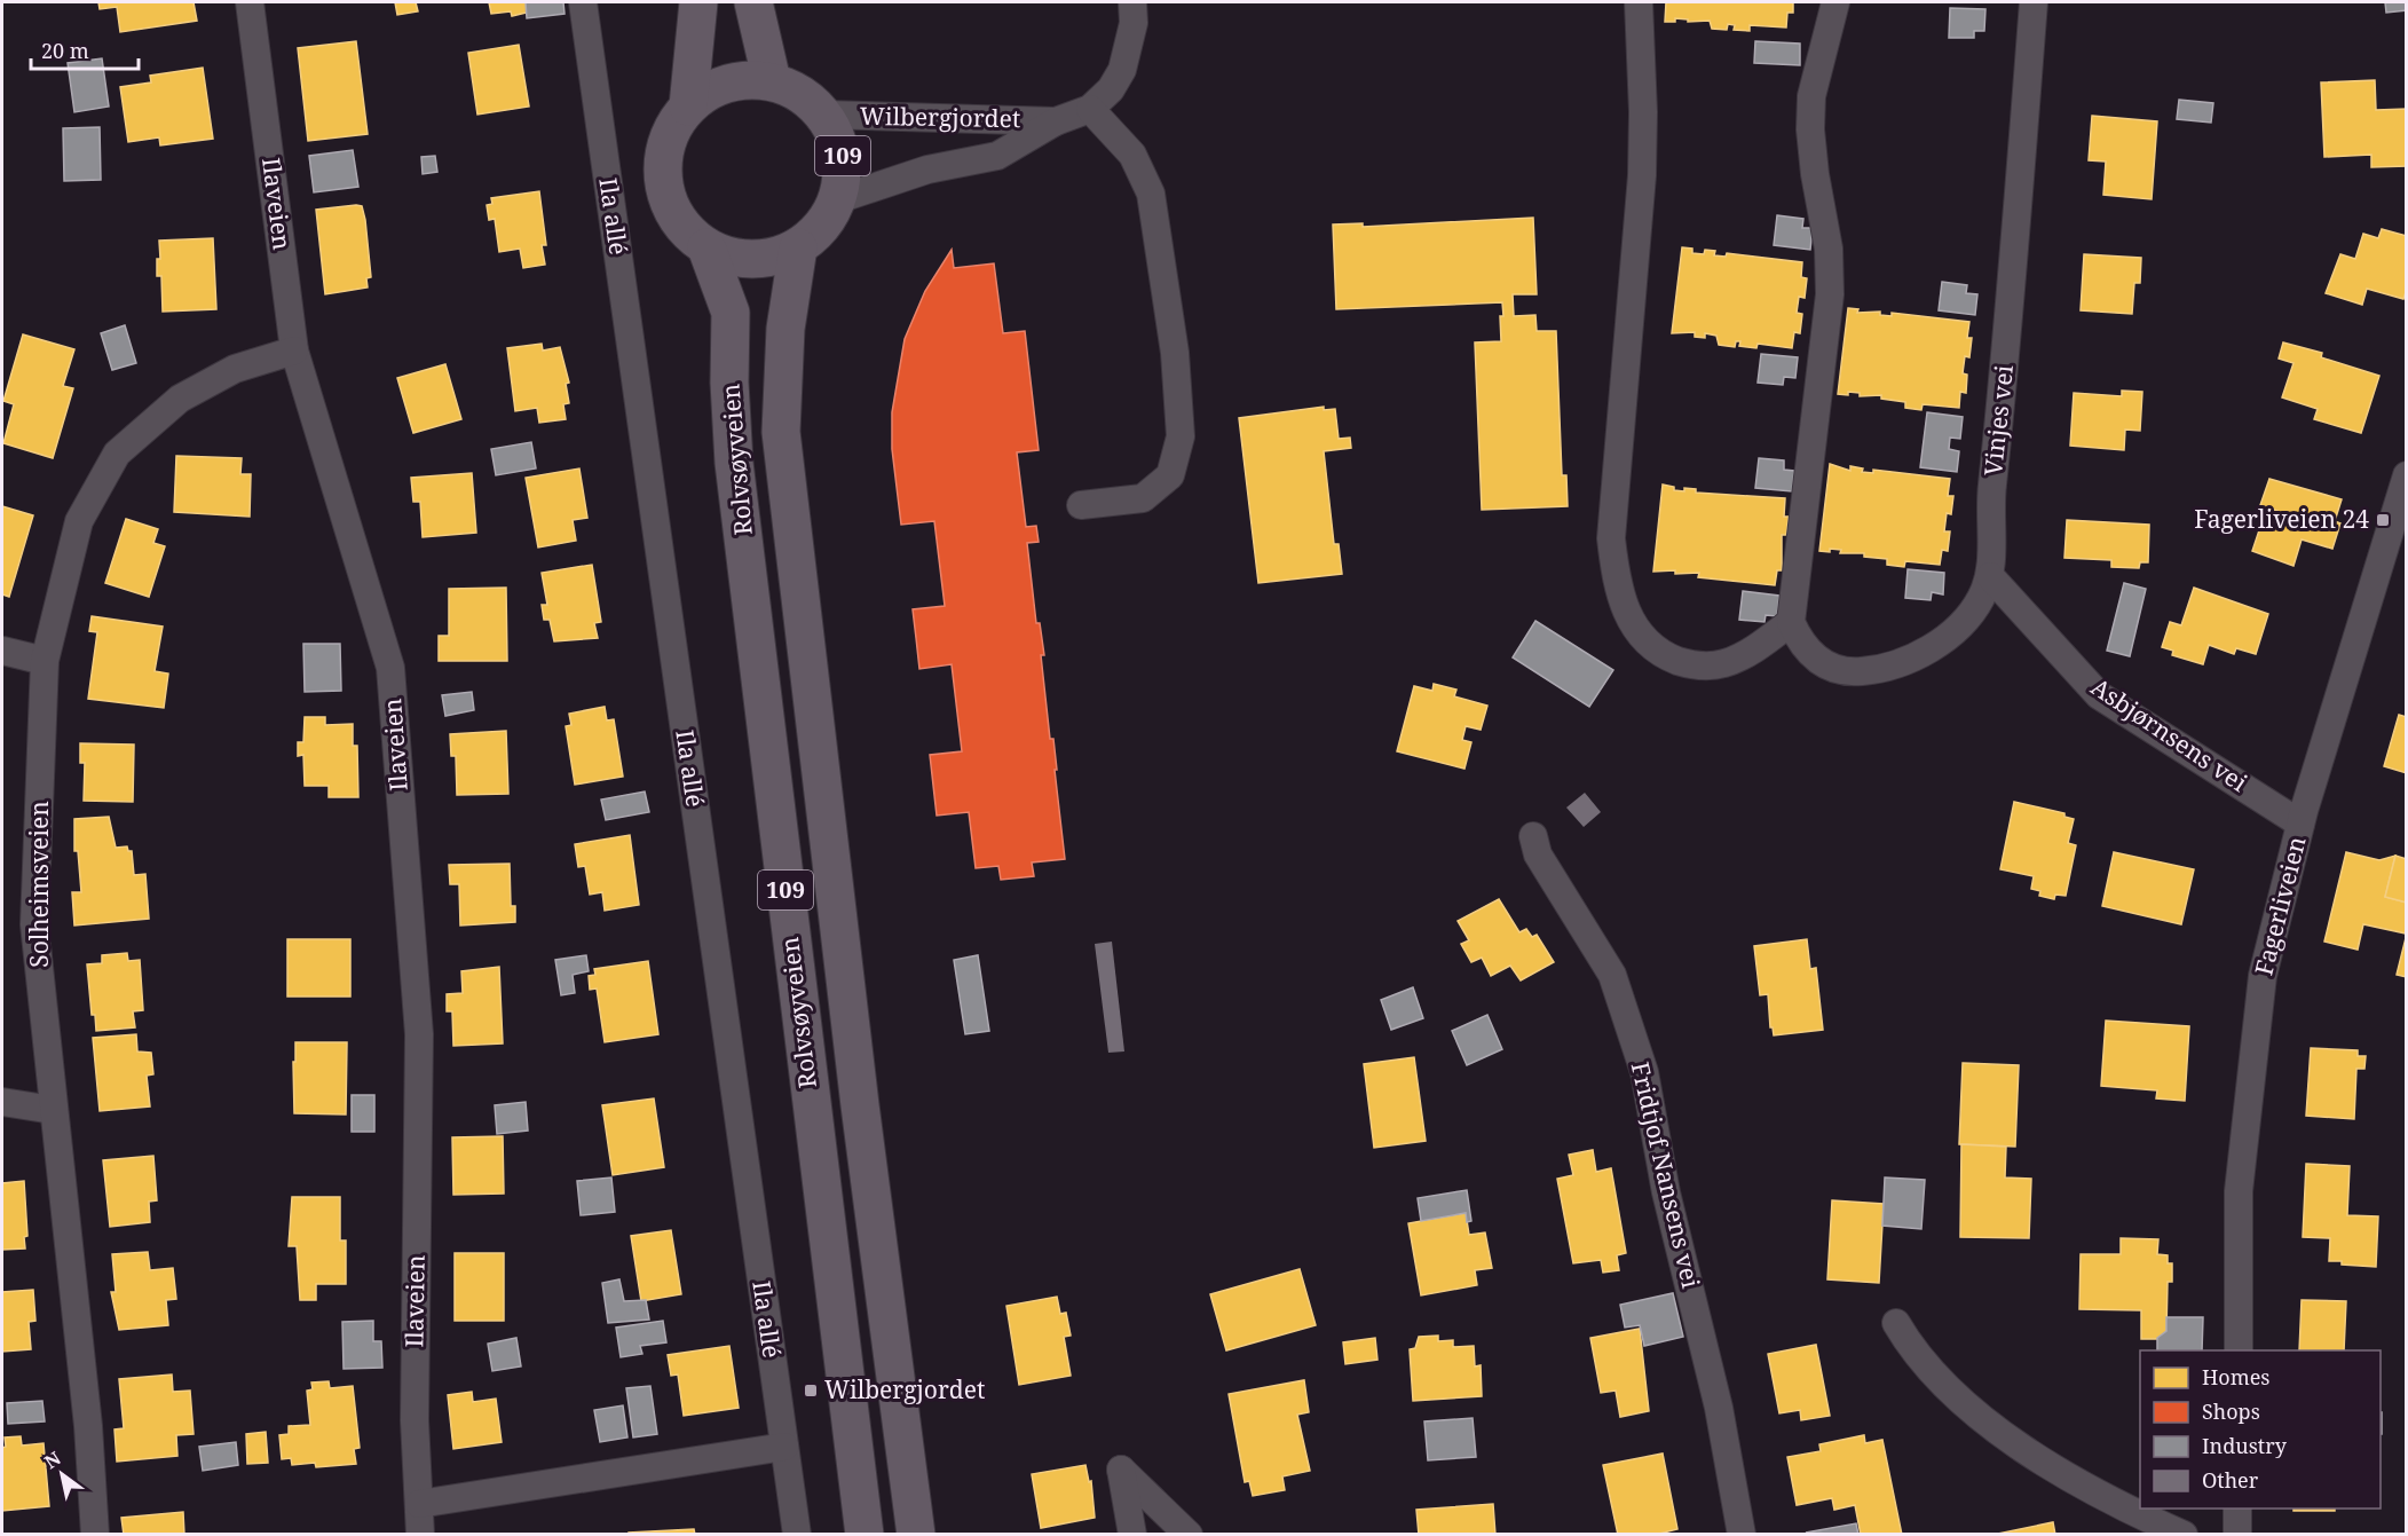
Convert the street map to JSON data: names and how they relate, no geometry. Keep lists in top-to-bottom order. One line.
{"streets":{"main road":["109","Rolvsøyveien"],"street":["Wilbergjordet","Ilaveien","Ila allé","Vinjes vei","Asbjørnsens vei","Solheimsveien","Fagerliveien","Fridtjof Nansens vei"]},"crossings":[["Wilbergjordet","109"],["Wilbergjordet","Rolvsøyveien"],["109","Rolvsøyveien"],["Ilaveien","Solheimsveien"],["Vinjes vei","Asbjørnsens vei"],["Asbjørnsens vei","Fagerliveien"]],"places":{"transit":["Fagerliveien 24","Wilbergjordet"]},"legend":["Homes","Shops","Industry","Other"],"scale_bar":"20 m","north":"top left"}
